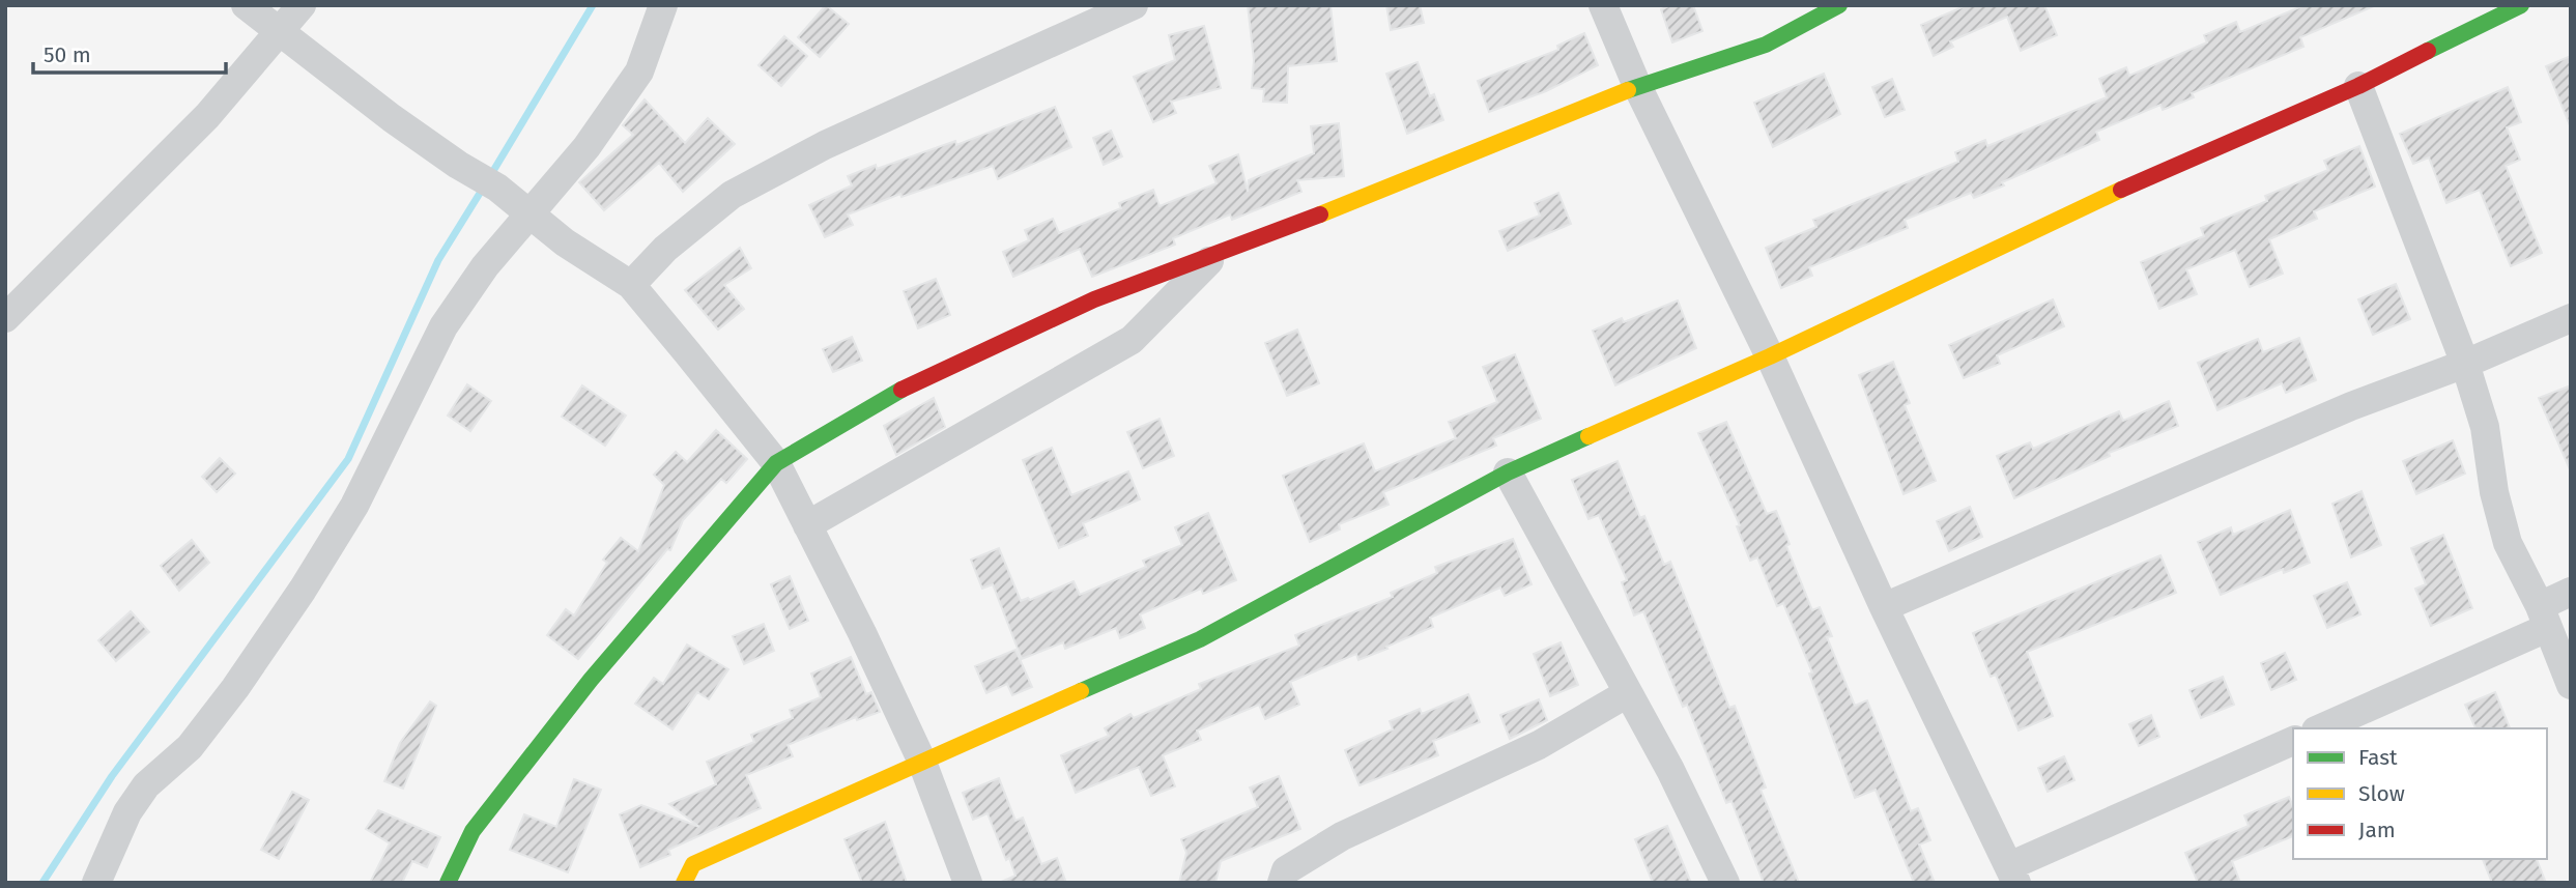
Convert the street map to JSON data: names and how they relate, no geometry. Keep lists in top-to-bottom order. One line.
{"legend":["Fast","Slow","Jam"],"scale_bar":"50 m"}
